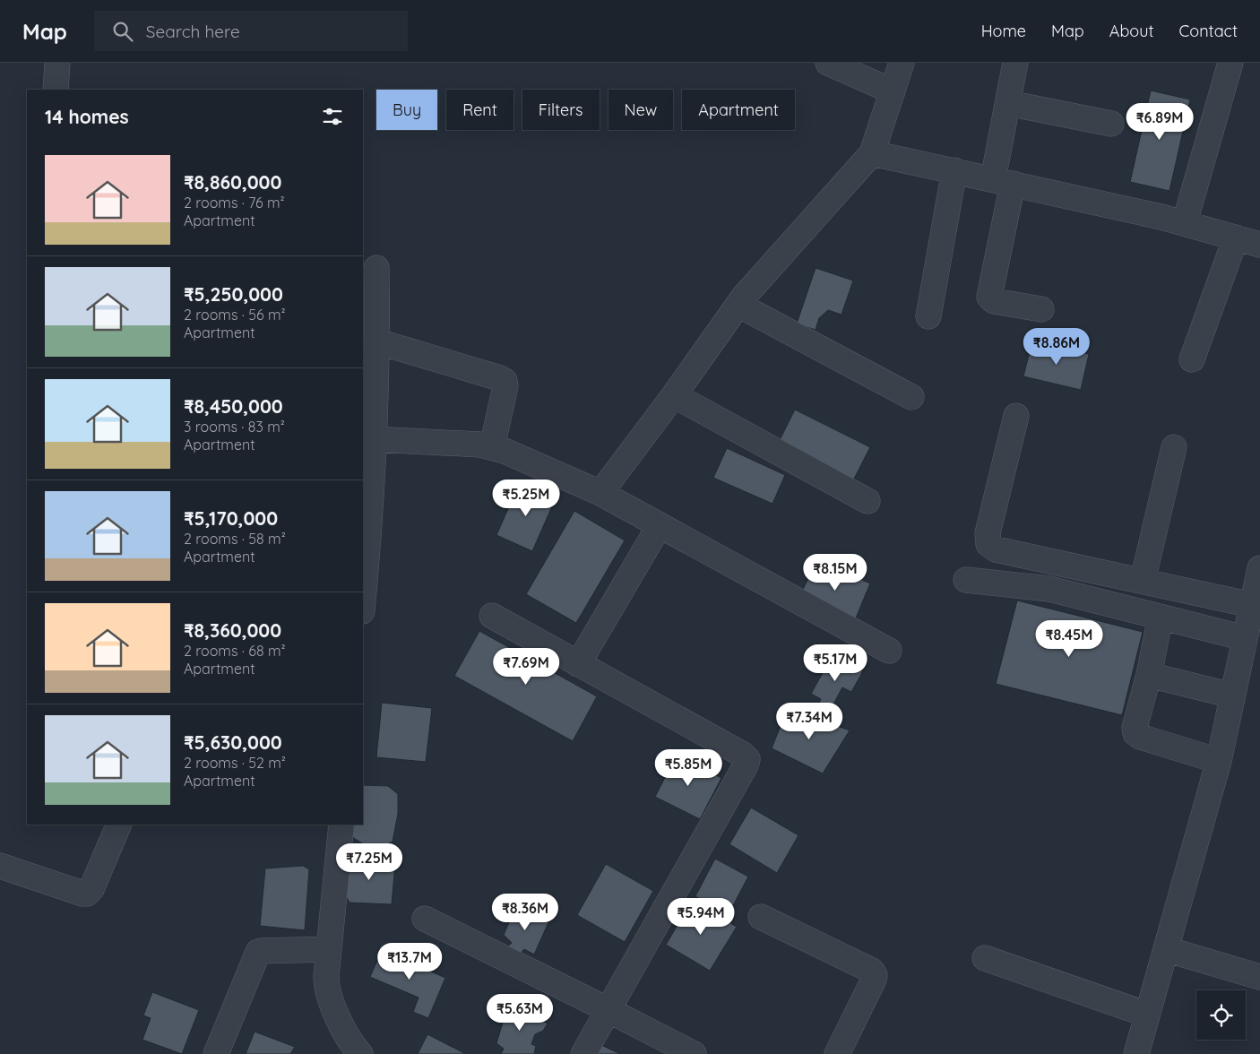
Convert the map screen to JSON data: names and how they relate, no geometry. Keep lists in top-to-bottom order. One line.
{"page":{"header":"Map","search":"Search here","nav":["Home","Map","About","Contact"],"chip":["Buy","Rent","Filters","New","Apartment"],"heading":"14 homes","price":["₹6.89M","₹8.86M","₹5.25M","₹8.15M","₹8.45M","₹5.17M","₹7.69M","₹7.34M","₹5.85M","₹7.25M","₹8.36M","₹5.94M","₹13.7M","₹5.63M"],"list":[{"name":"₹8,860,000","note":"2 rooms · 76 m² · Apartment"},{"name":"₹5,250,000","note":"2 rooms · 56 m² · Apartment"},{"name":"₹8,450,000","note":"3 rooms · 83 m² · Apartment"},{"name":"₹5,170,000","note":"2 rooms · 58 m² · Apartment"},{"name":"₹8,360,000","note":"2 rooms · 68 m² · Apartment"},{"name":"₹5,630,000","note":"2 rooms · 52 m² · Apartment"}]}}
